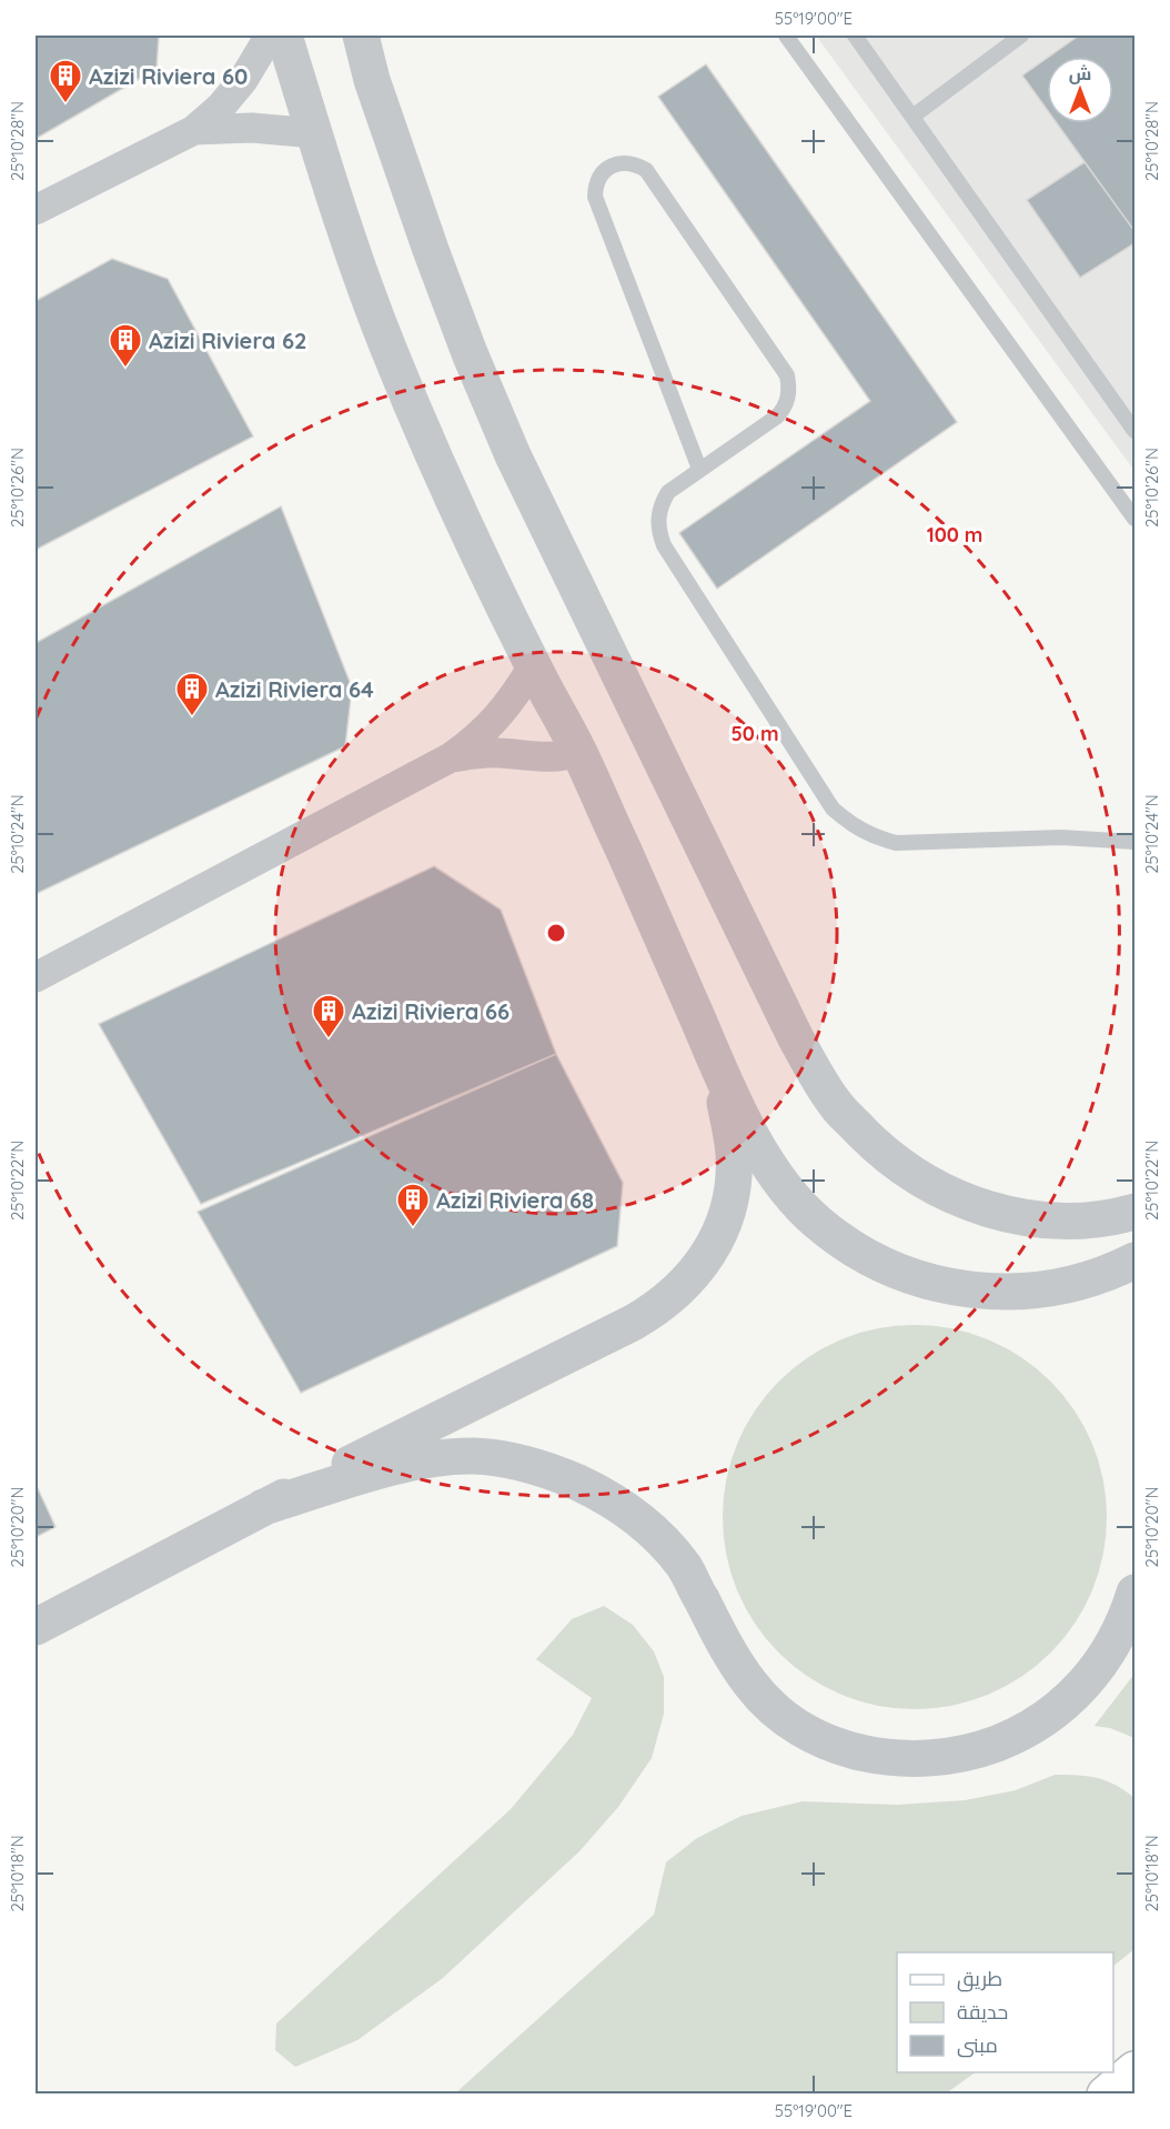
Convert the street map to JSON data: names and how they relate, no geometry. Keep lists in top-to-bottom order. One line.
{"places":{"building":["Azizi Riviera 60","Azizi Riviera 62","Azizi Riviera 64","Azizi Riviera 66","Azizi Riviera 68"]},"legend":["طريق","حديقة","مبنى"],"north":"top","coordinates":["55°19'00\"E","25°10'28\"N","25°10'26\"N","25°10'24\"N","25°10'22\"N","25°10'20\"N","25°10'18\"N"],"rings":["100 m","50 m"]}
